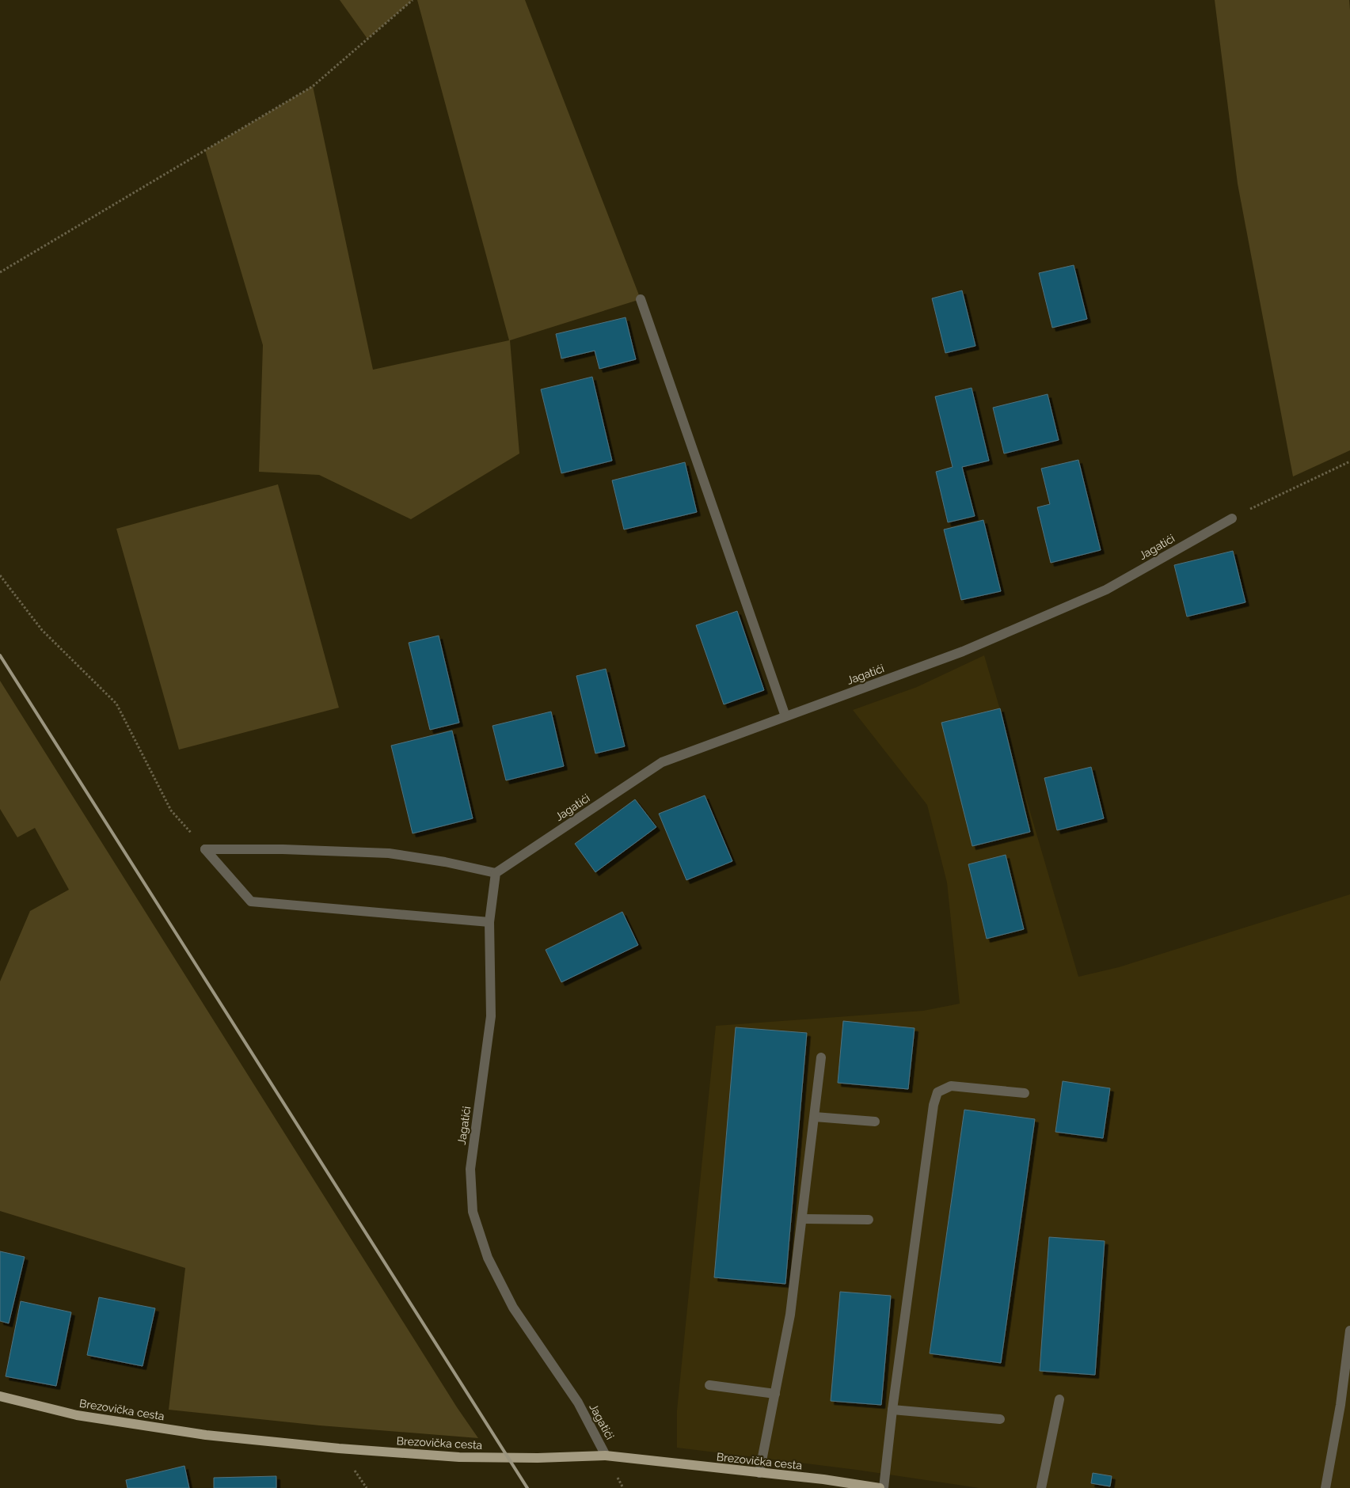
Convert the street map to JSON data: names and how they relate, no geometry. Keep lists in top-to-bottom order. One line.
{"streets":{"main road":["Brezovička cesta"],"street":["Jagatići"]},"crossings":[["Jagatići","Brezovička cesta"]]}
